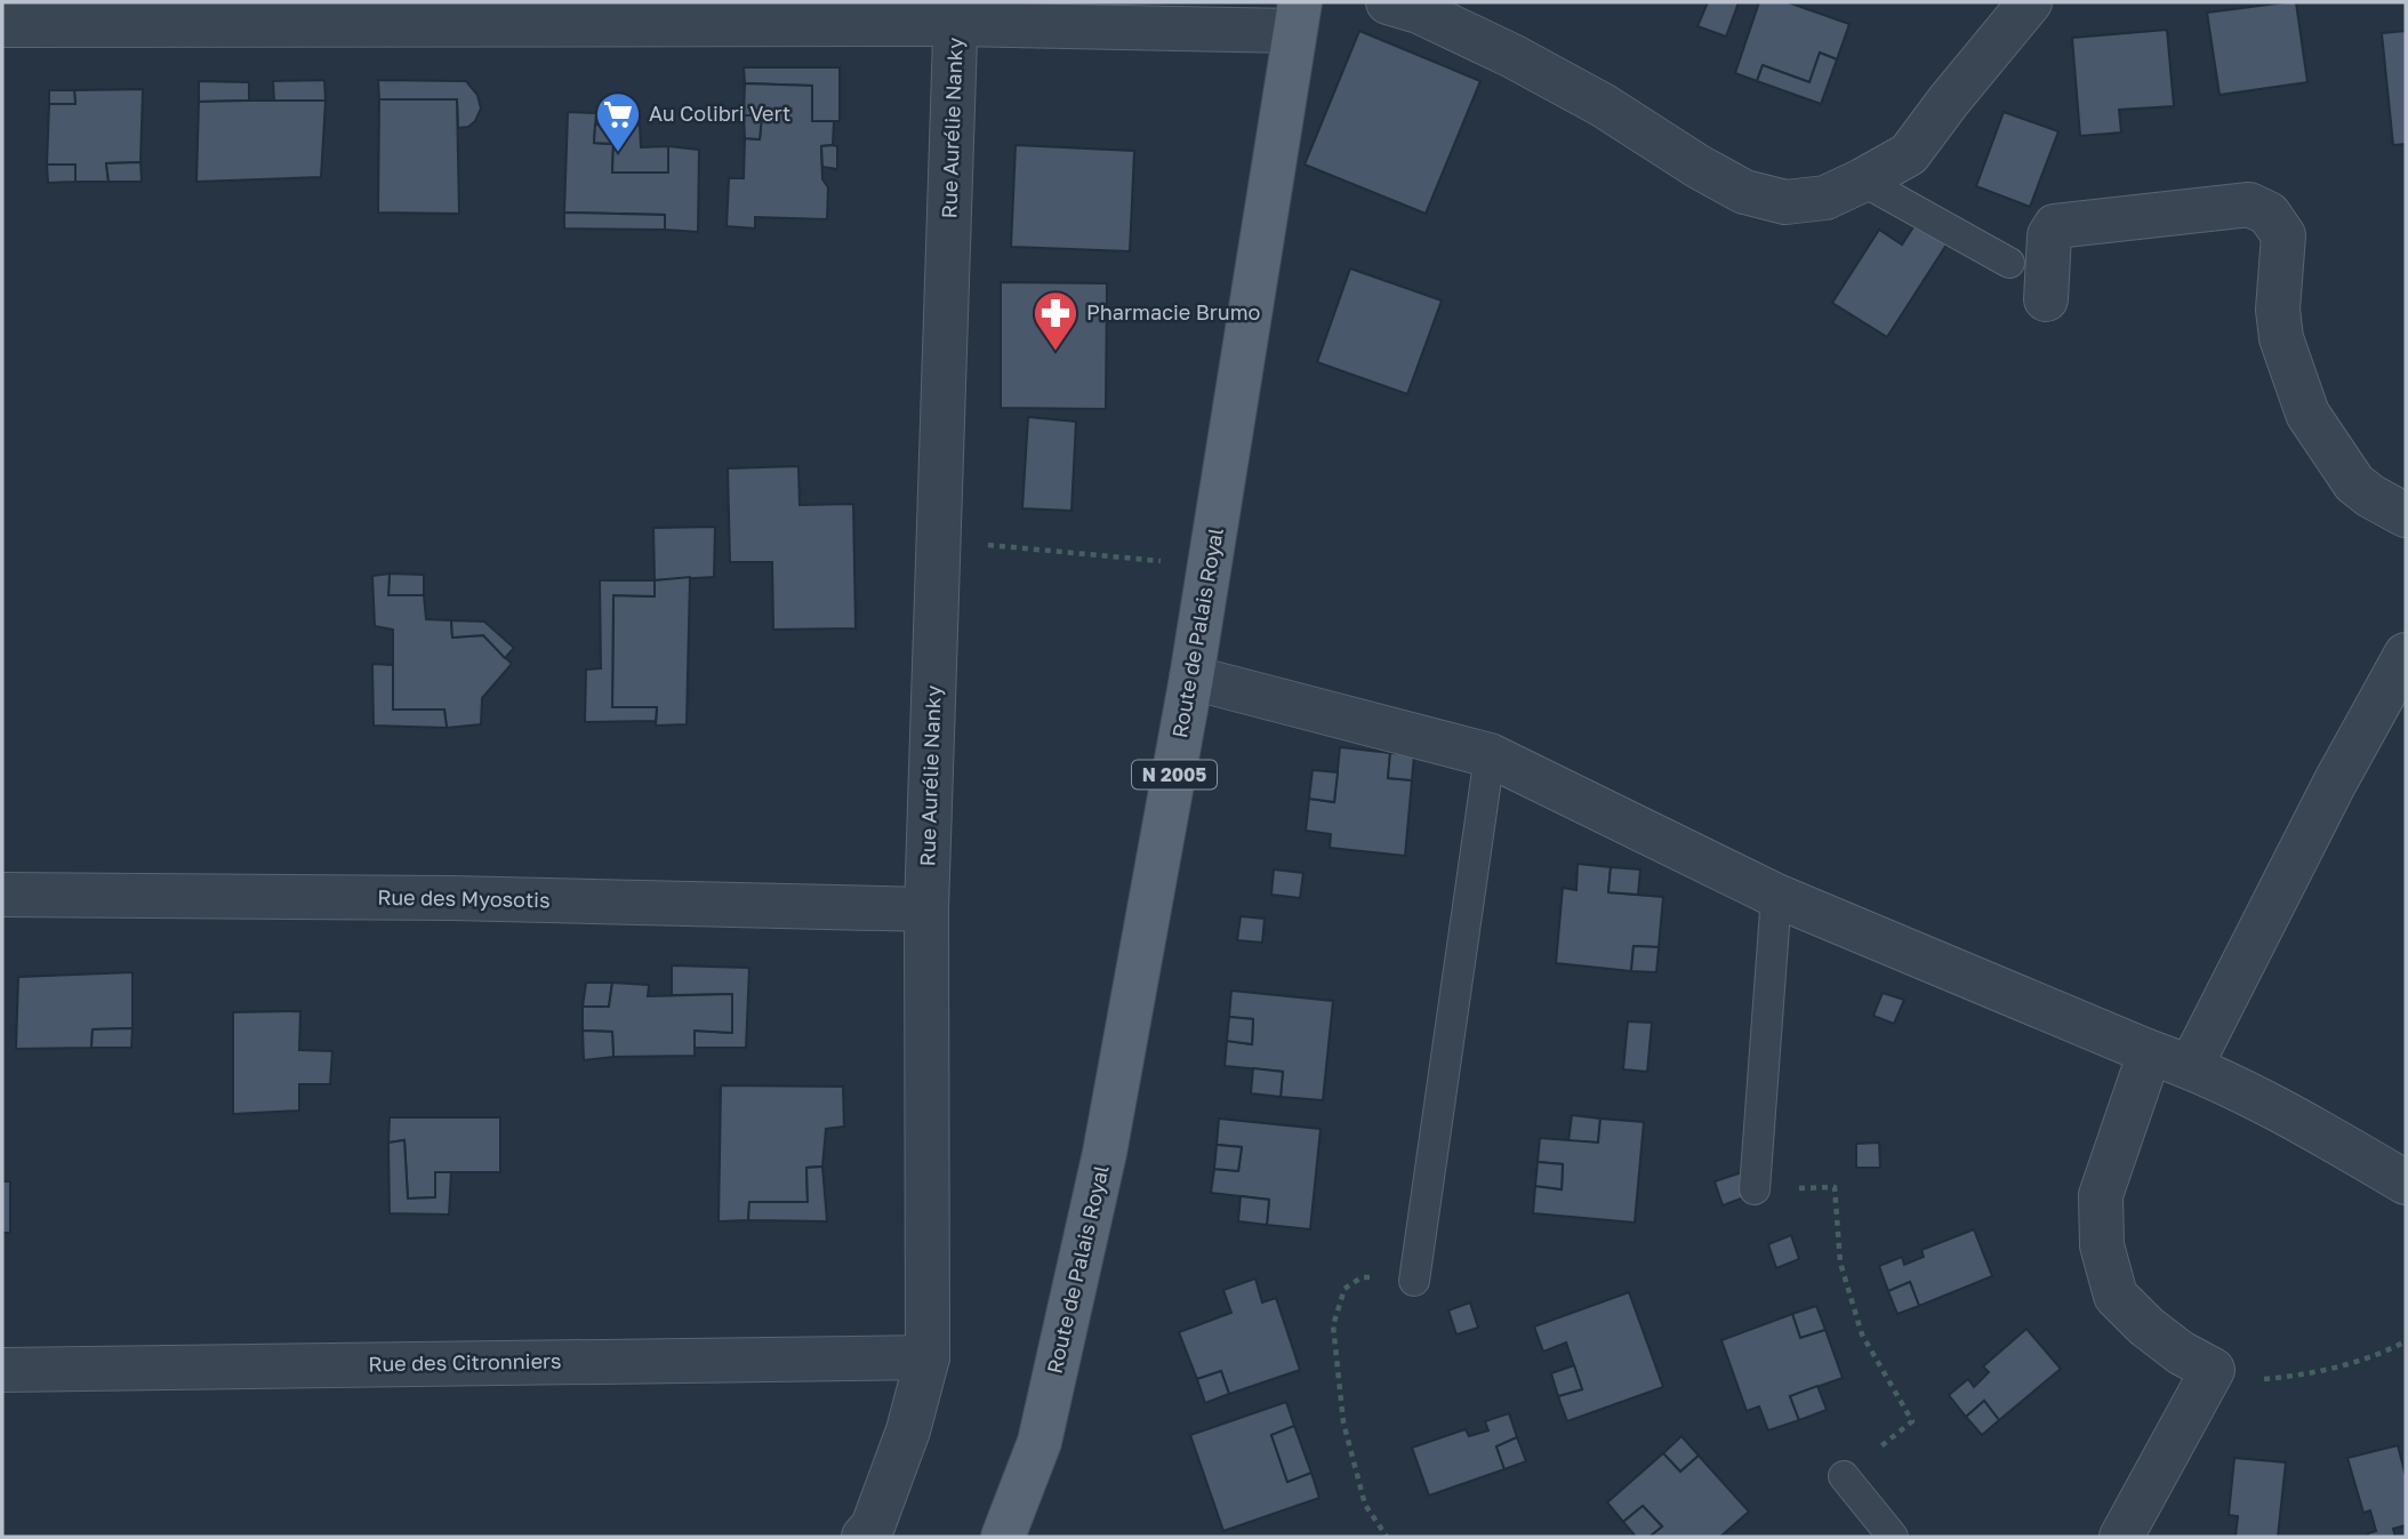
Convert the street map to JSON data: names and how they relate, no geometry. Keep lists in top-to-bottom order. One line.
{"streets":{"main road":["Route de Palais Royal","N 2005"],"street":["Rue Aurélie Nanky","Rue des Myosotis","Rue des Citronniers"]},"crossings":[["Rue Aurélie Nanky","Rue des Myosotis"],["Rue Aurélie Nanky","Rue des Citronniers"]],"places":{"supermarket":["Au Colibri Vert"],"pharmacy":["Pharmacie Brumo"]}}
